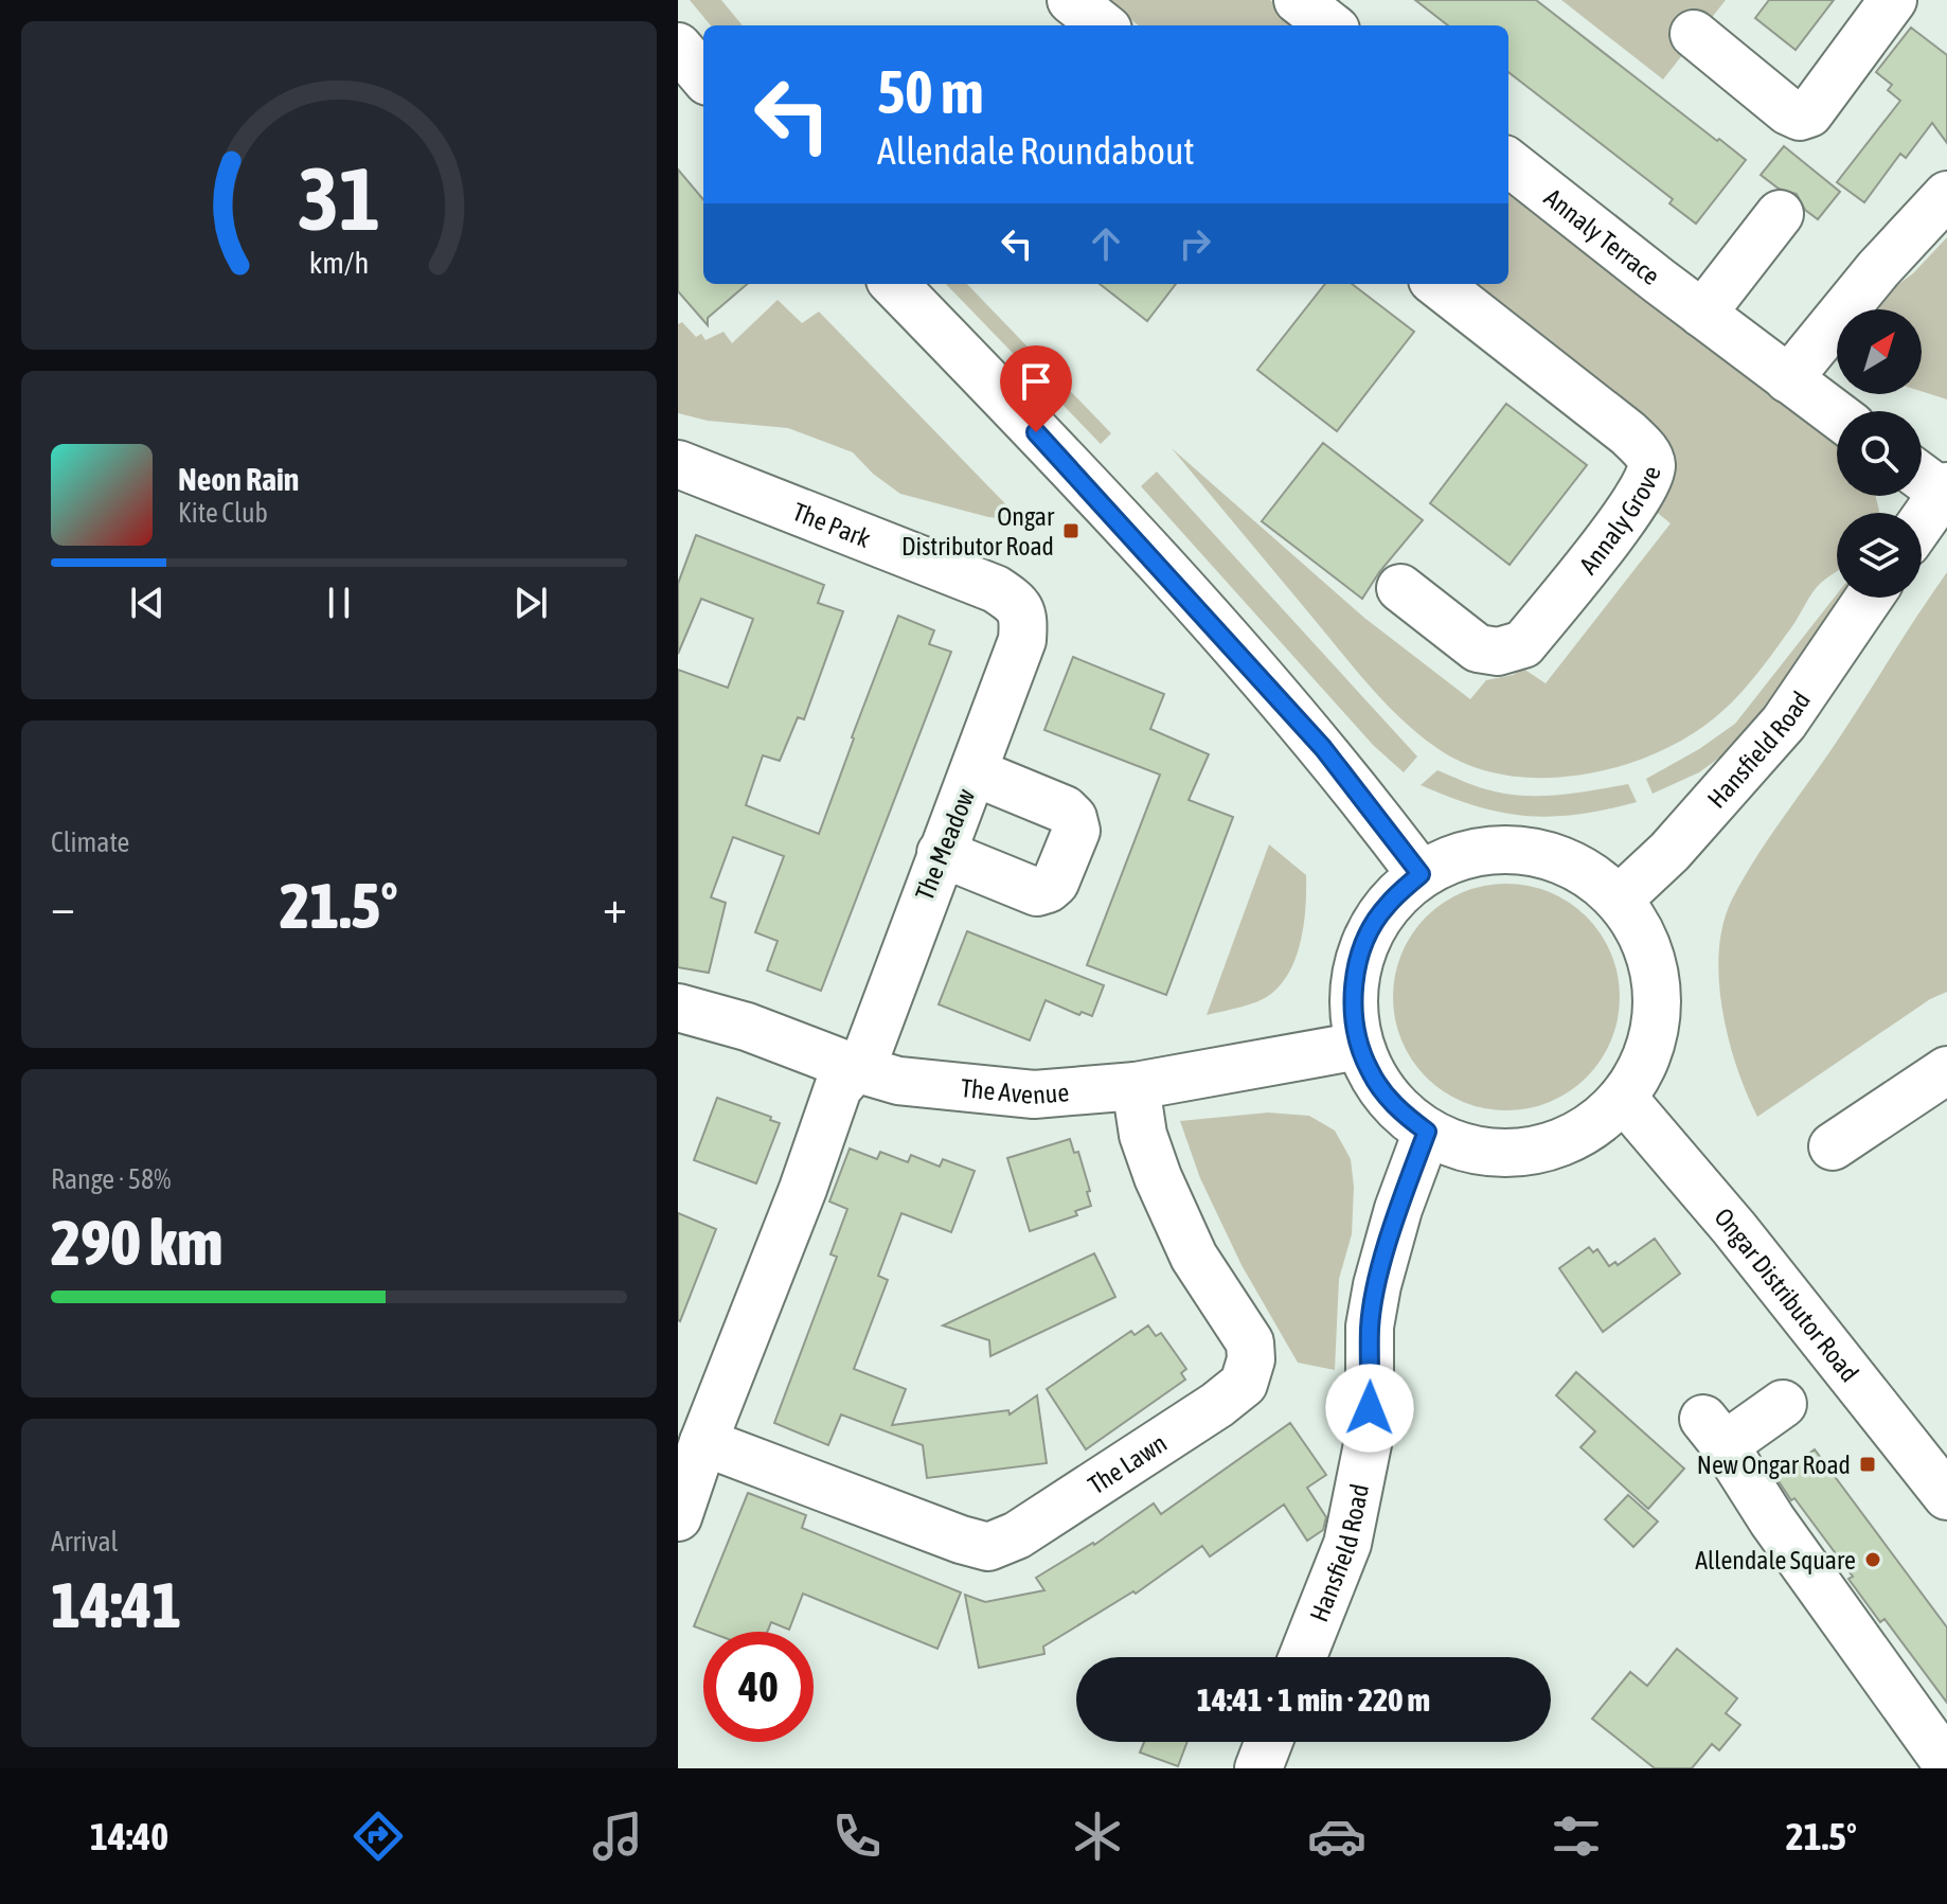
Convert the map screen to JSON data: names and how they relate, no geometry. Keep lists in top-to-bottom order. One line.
{"streets":{"street":["Annaly Terrace","Annaly Grove","The Park","Hansfield Road","The Meadow","The Avenue","Ongar Distributor Road","The Lawn"]},"crossings":[["The Park","The Meadow"],["The Meadow","The Avenue"],["The Avenue","The Lawn"]],"places":{"transit":["Ongar Distributor Road","New Ongar Road"],"other":["Allendale Square"]},"north":"top right","page":{"turn":["50 m","Allendale Roundabout"],"song":["Neon Rain","Kite Club"],"tile":["Climate",["Range · 58%","290 km"],["Arrival","14:41"]],"heat":["−","21.5°","+"],"limit":"40","trip":"14:41 · 1 min · 220 m","tabs":["14:40","21.5°"],"gauge":["31","km/h"]}}
